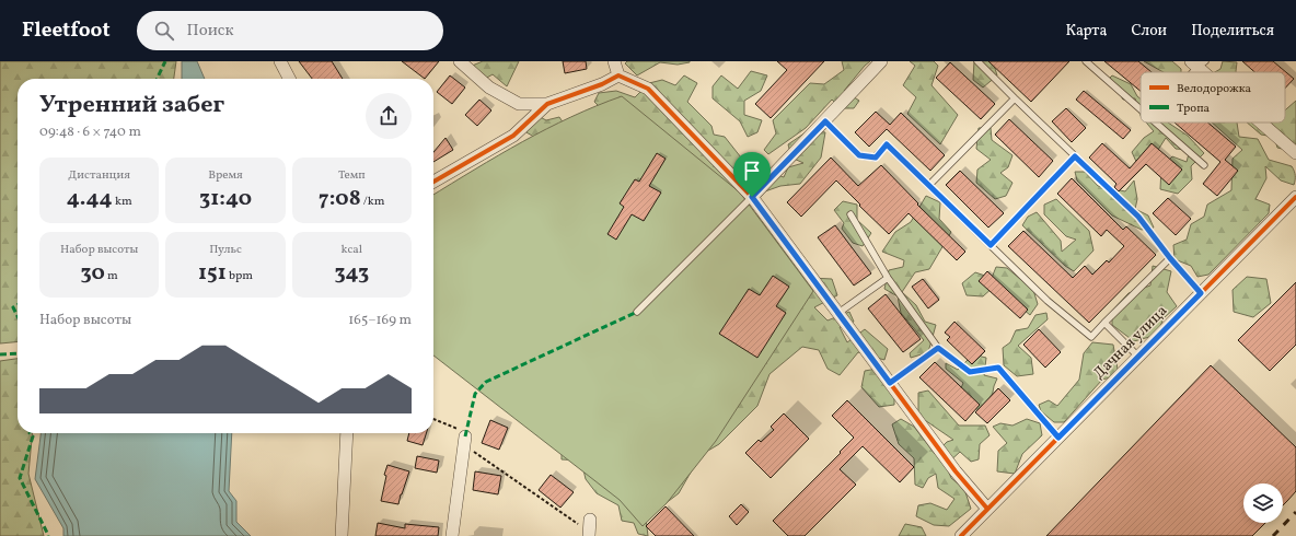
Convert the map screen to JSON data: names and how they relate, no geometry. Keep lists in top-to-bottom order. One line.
{"streets":{"street":["Дачная улица"]},"legend":["Велодорожка","Тропа"],"page":{"header":"Fleetfoot","search":"Поиск","nav":["Карта","Слои","Поделиться"],"heading":["Утренний забег","09:48 · 6 × 740 m"],"stats":[["Дистанция","4.44 km"],["Время","31:40"],["Темп","7:08 /km"],["Набор высоты","30 m"],["Пульс","151 bpm"],["kcal","343"]],"chart":["Набор высоты","165–169 m"]}}
